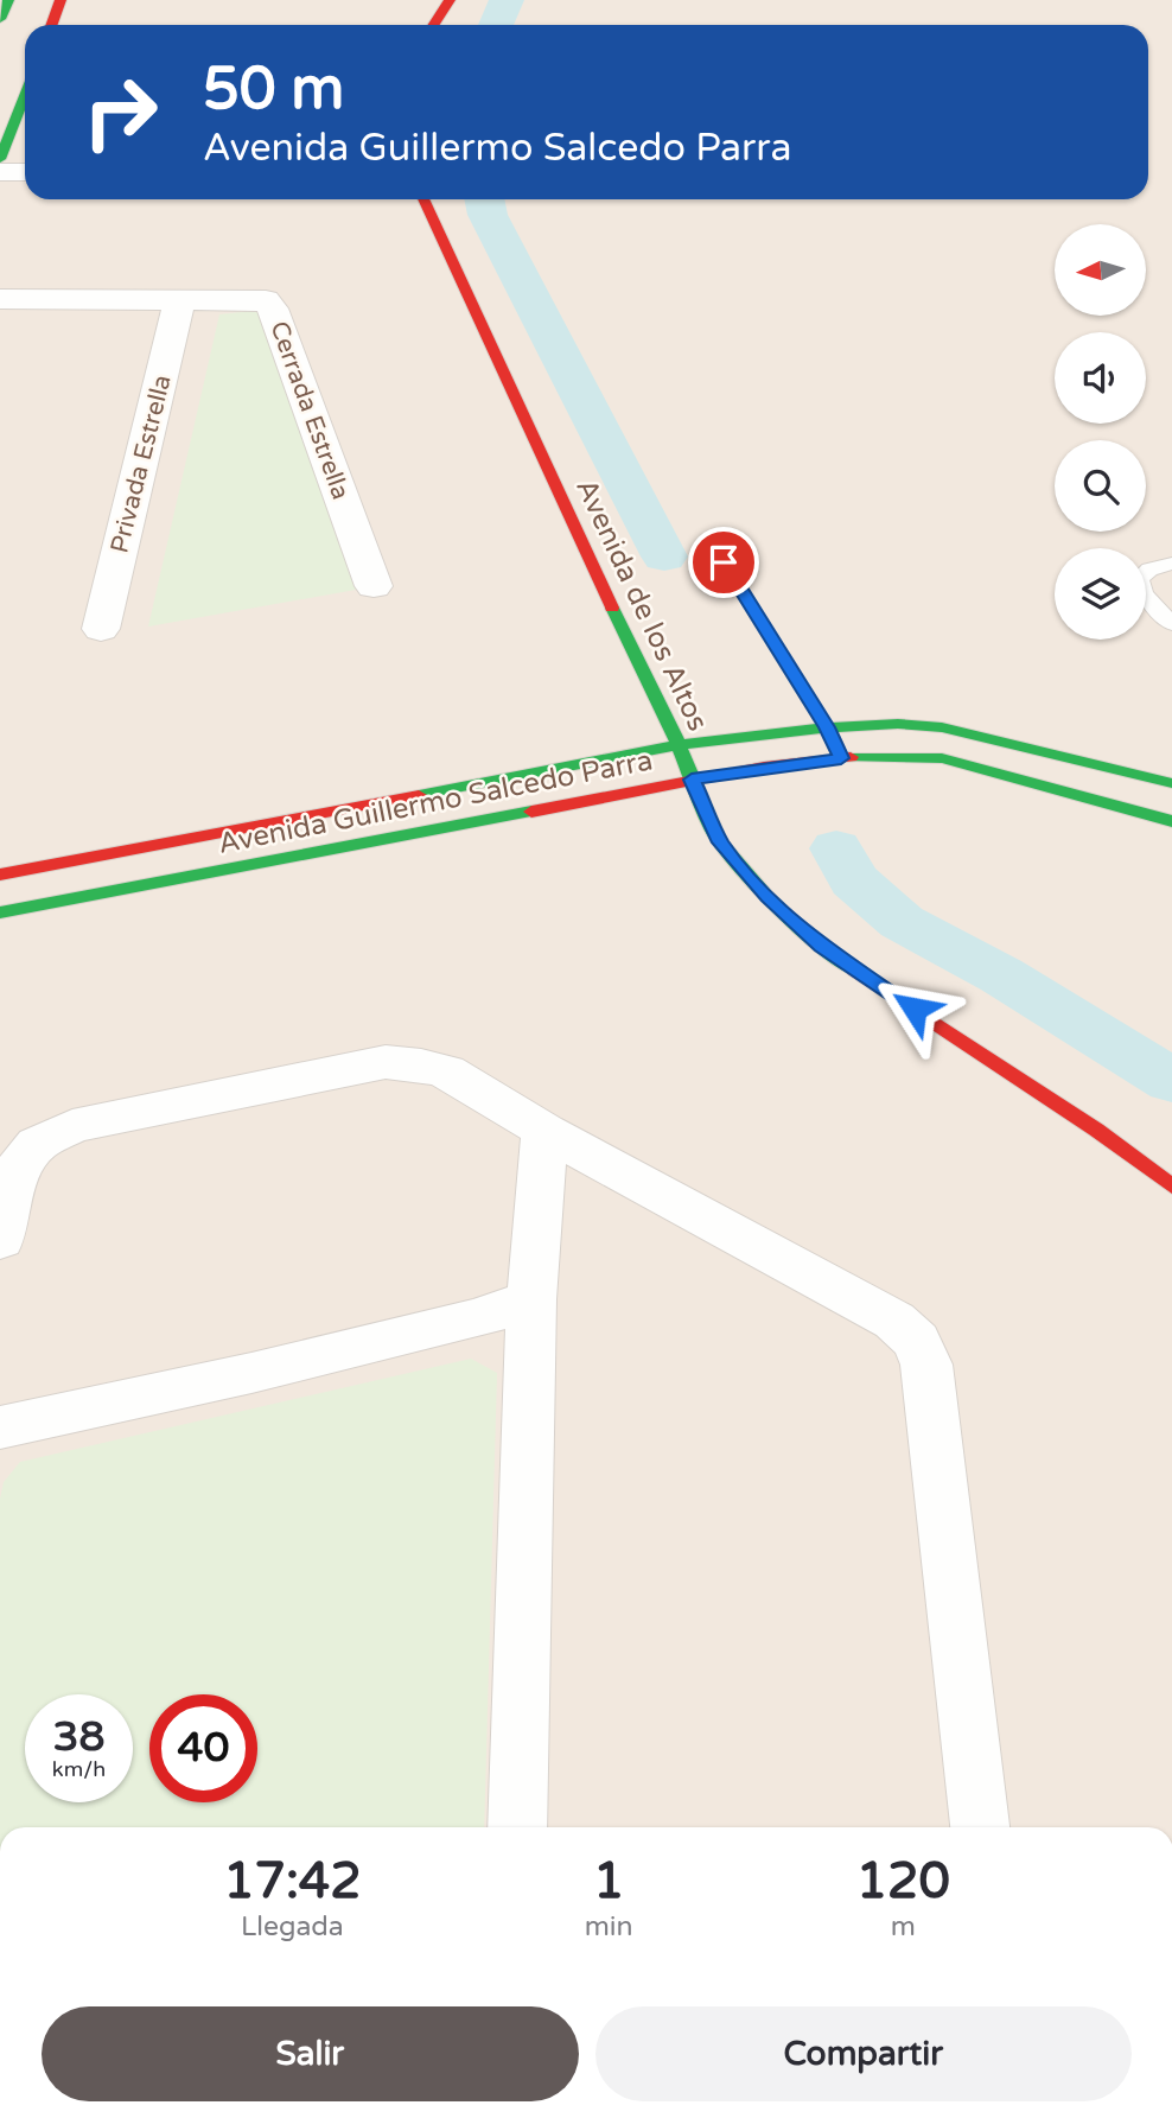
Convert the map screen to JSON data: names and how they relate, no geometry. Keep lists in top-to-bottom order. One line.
{"streets":{"street":["Cerrada Estrella","Privada Estrella","Avenida de los Altos","Avenida Guillermo Salcedo Parra"]},"crossings":[["Cerrada Estrella","Privada Estrella"],["Avenida de los Altos","Avenida Guillermo Salcedo Parra"]],"north":"left","page":{"turn":["50 m","Avenida Guillermo Salcedo Parra"],"speed":"38 km/h","limit":"40","eta":["17:42","Llegada","1","min","120","m"],"buttons":["Salir","Compartir"]}}
